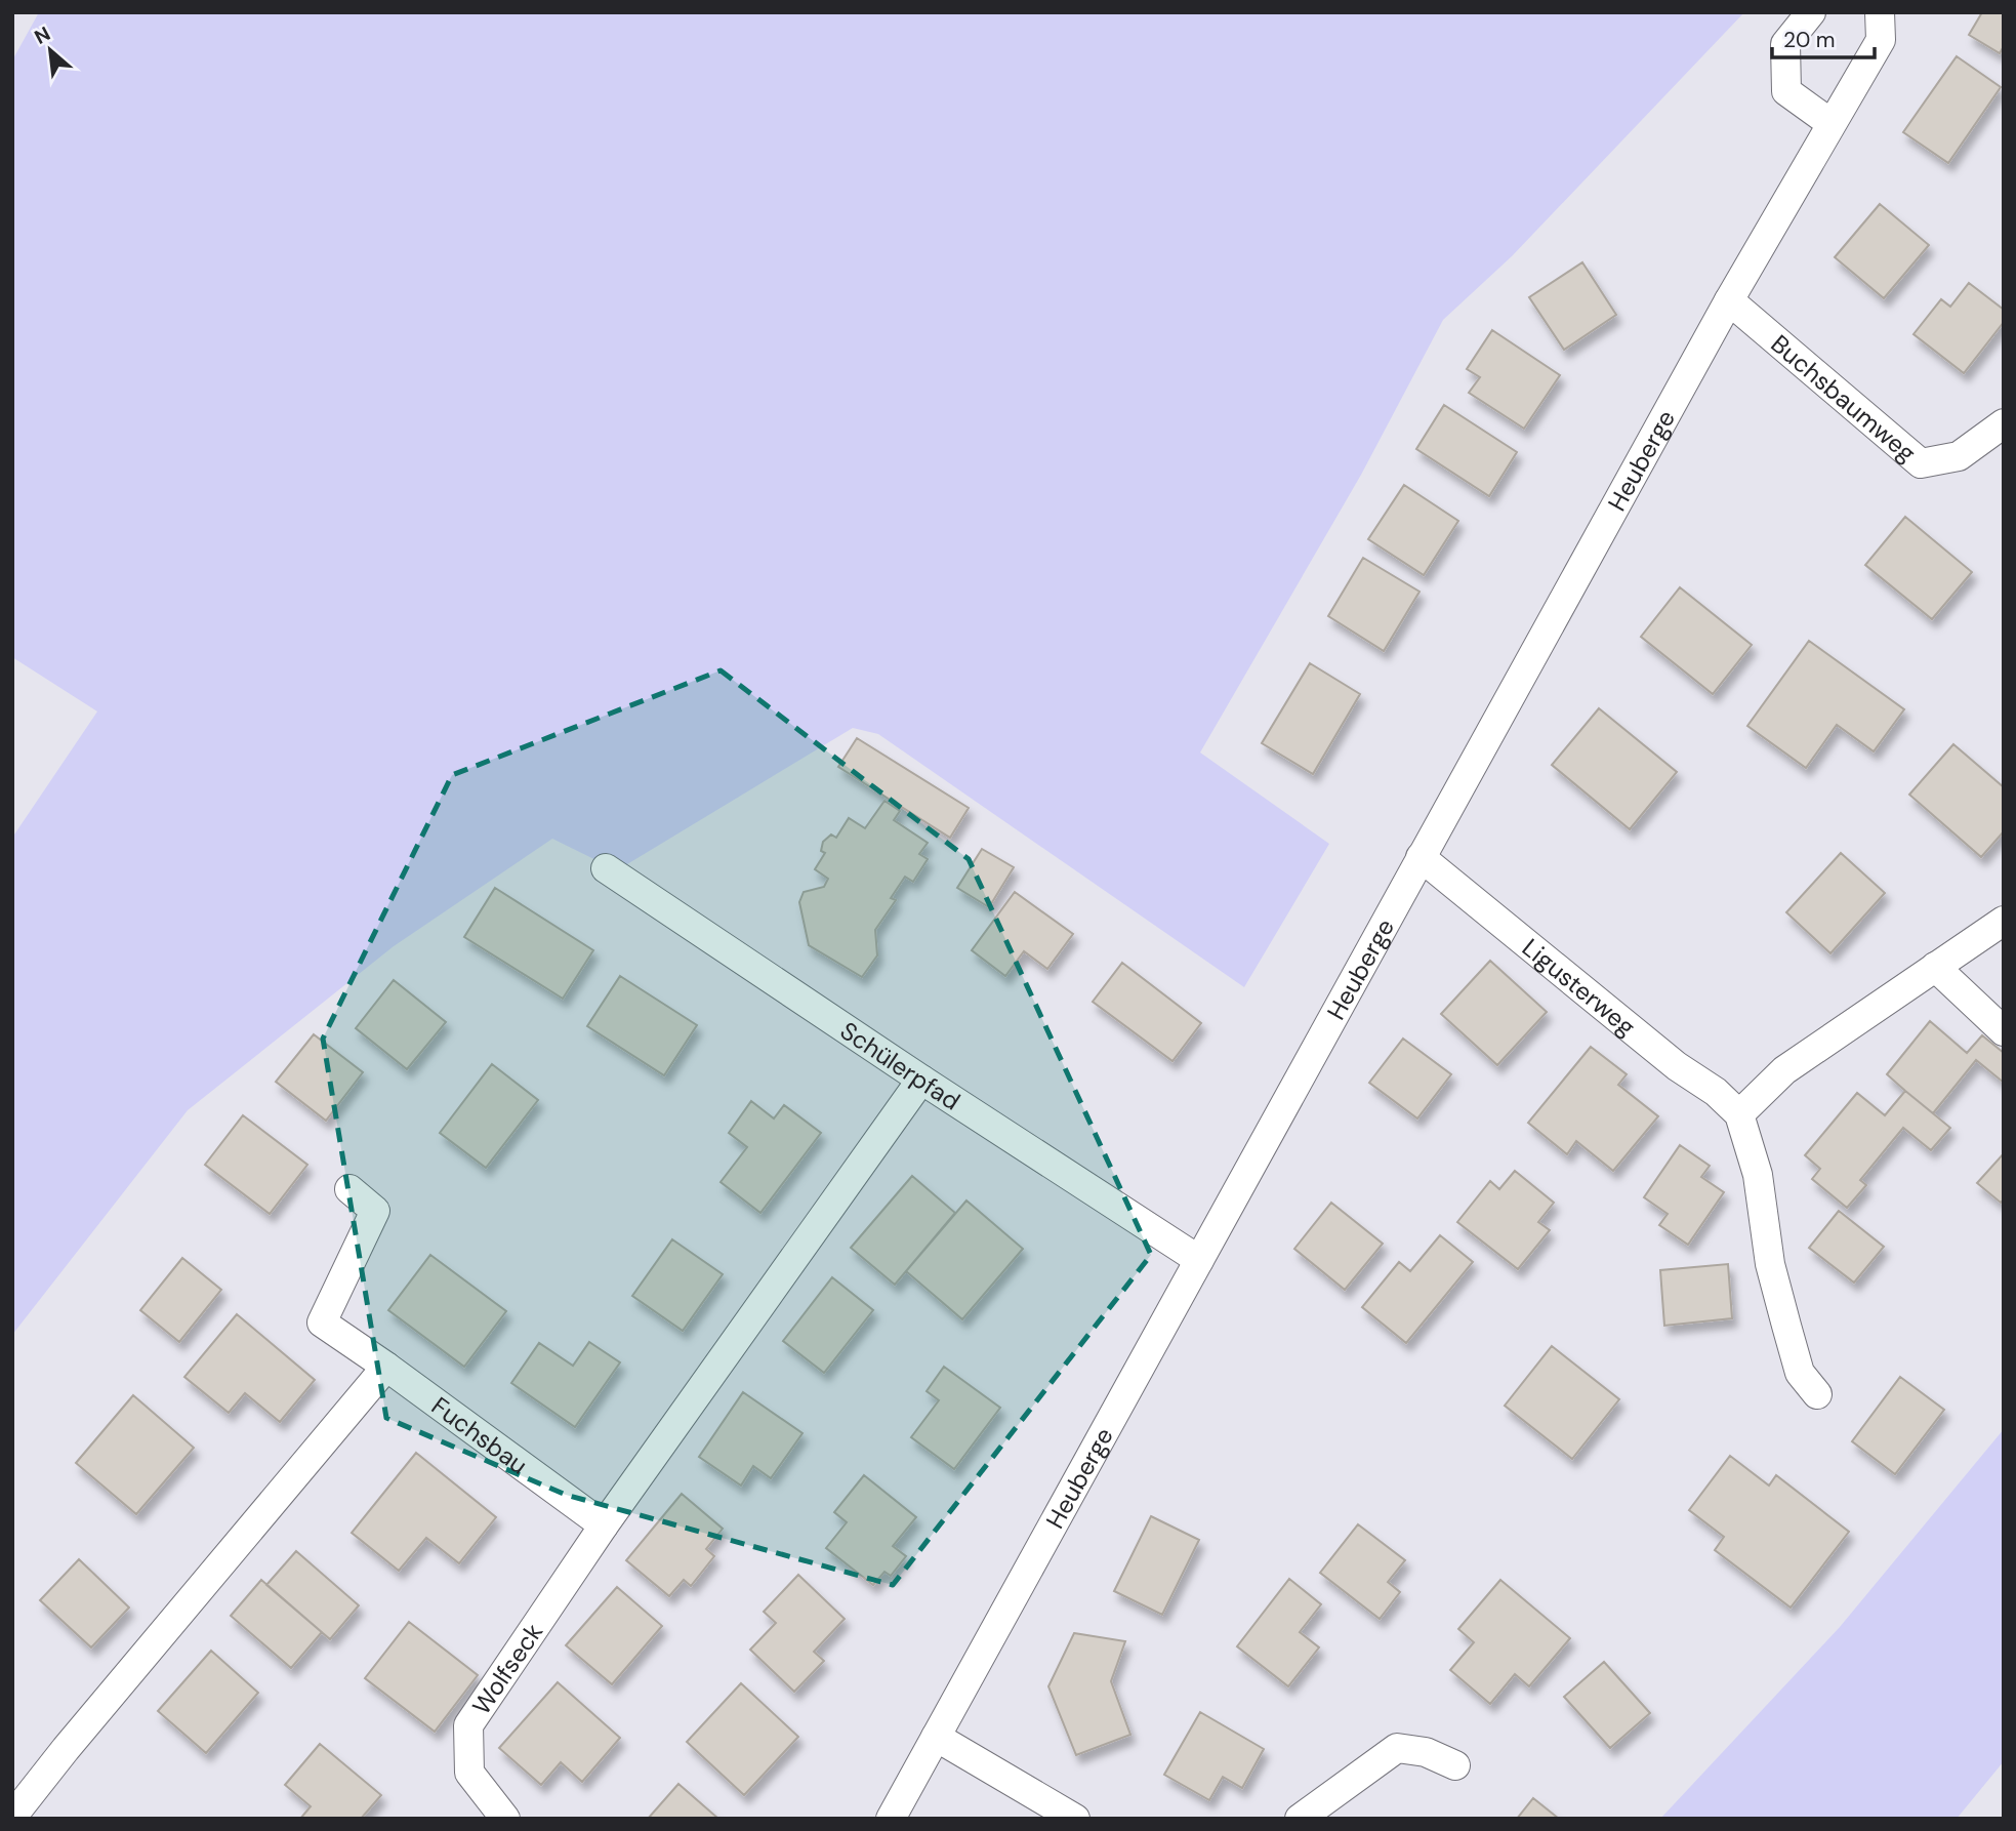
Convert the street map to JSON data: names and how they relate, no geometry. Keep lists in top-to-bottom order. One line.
{"streets":{"street":["Buchsbaumweg","Heuberge","Ligusterweg","Schülerpfad","Fuchsbau","Wolfseck"]},"crossings":[["Buchsbaumweg","Heuberge"],["Heuberge","Ligusterweg"],["Heuberge","Schülerpfad"],["Fuchsbau","Wolfseck"]],"scale_bar":"20 m","north":"top left"}
